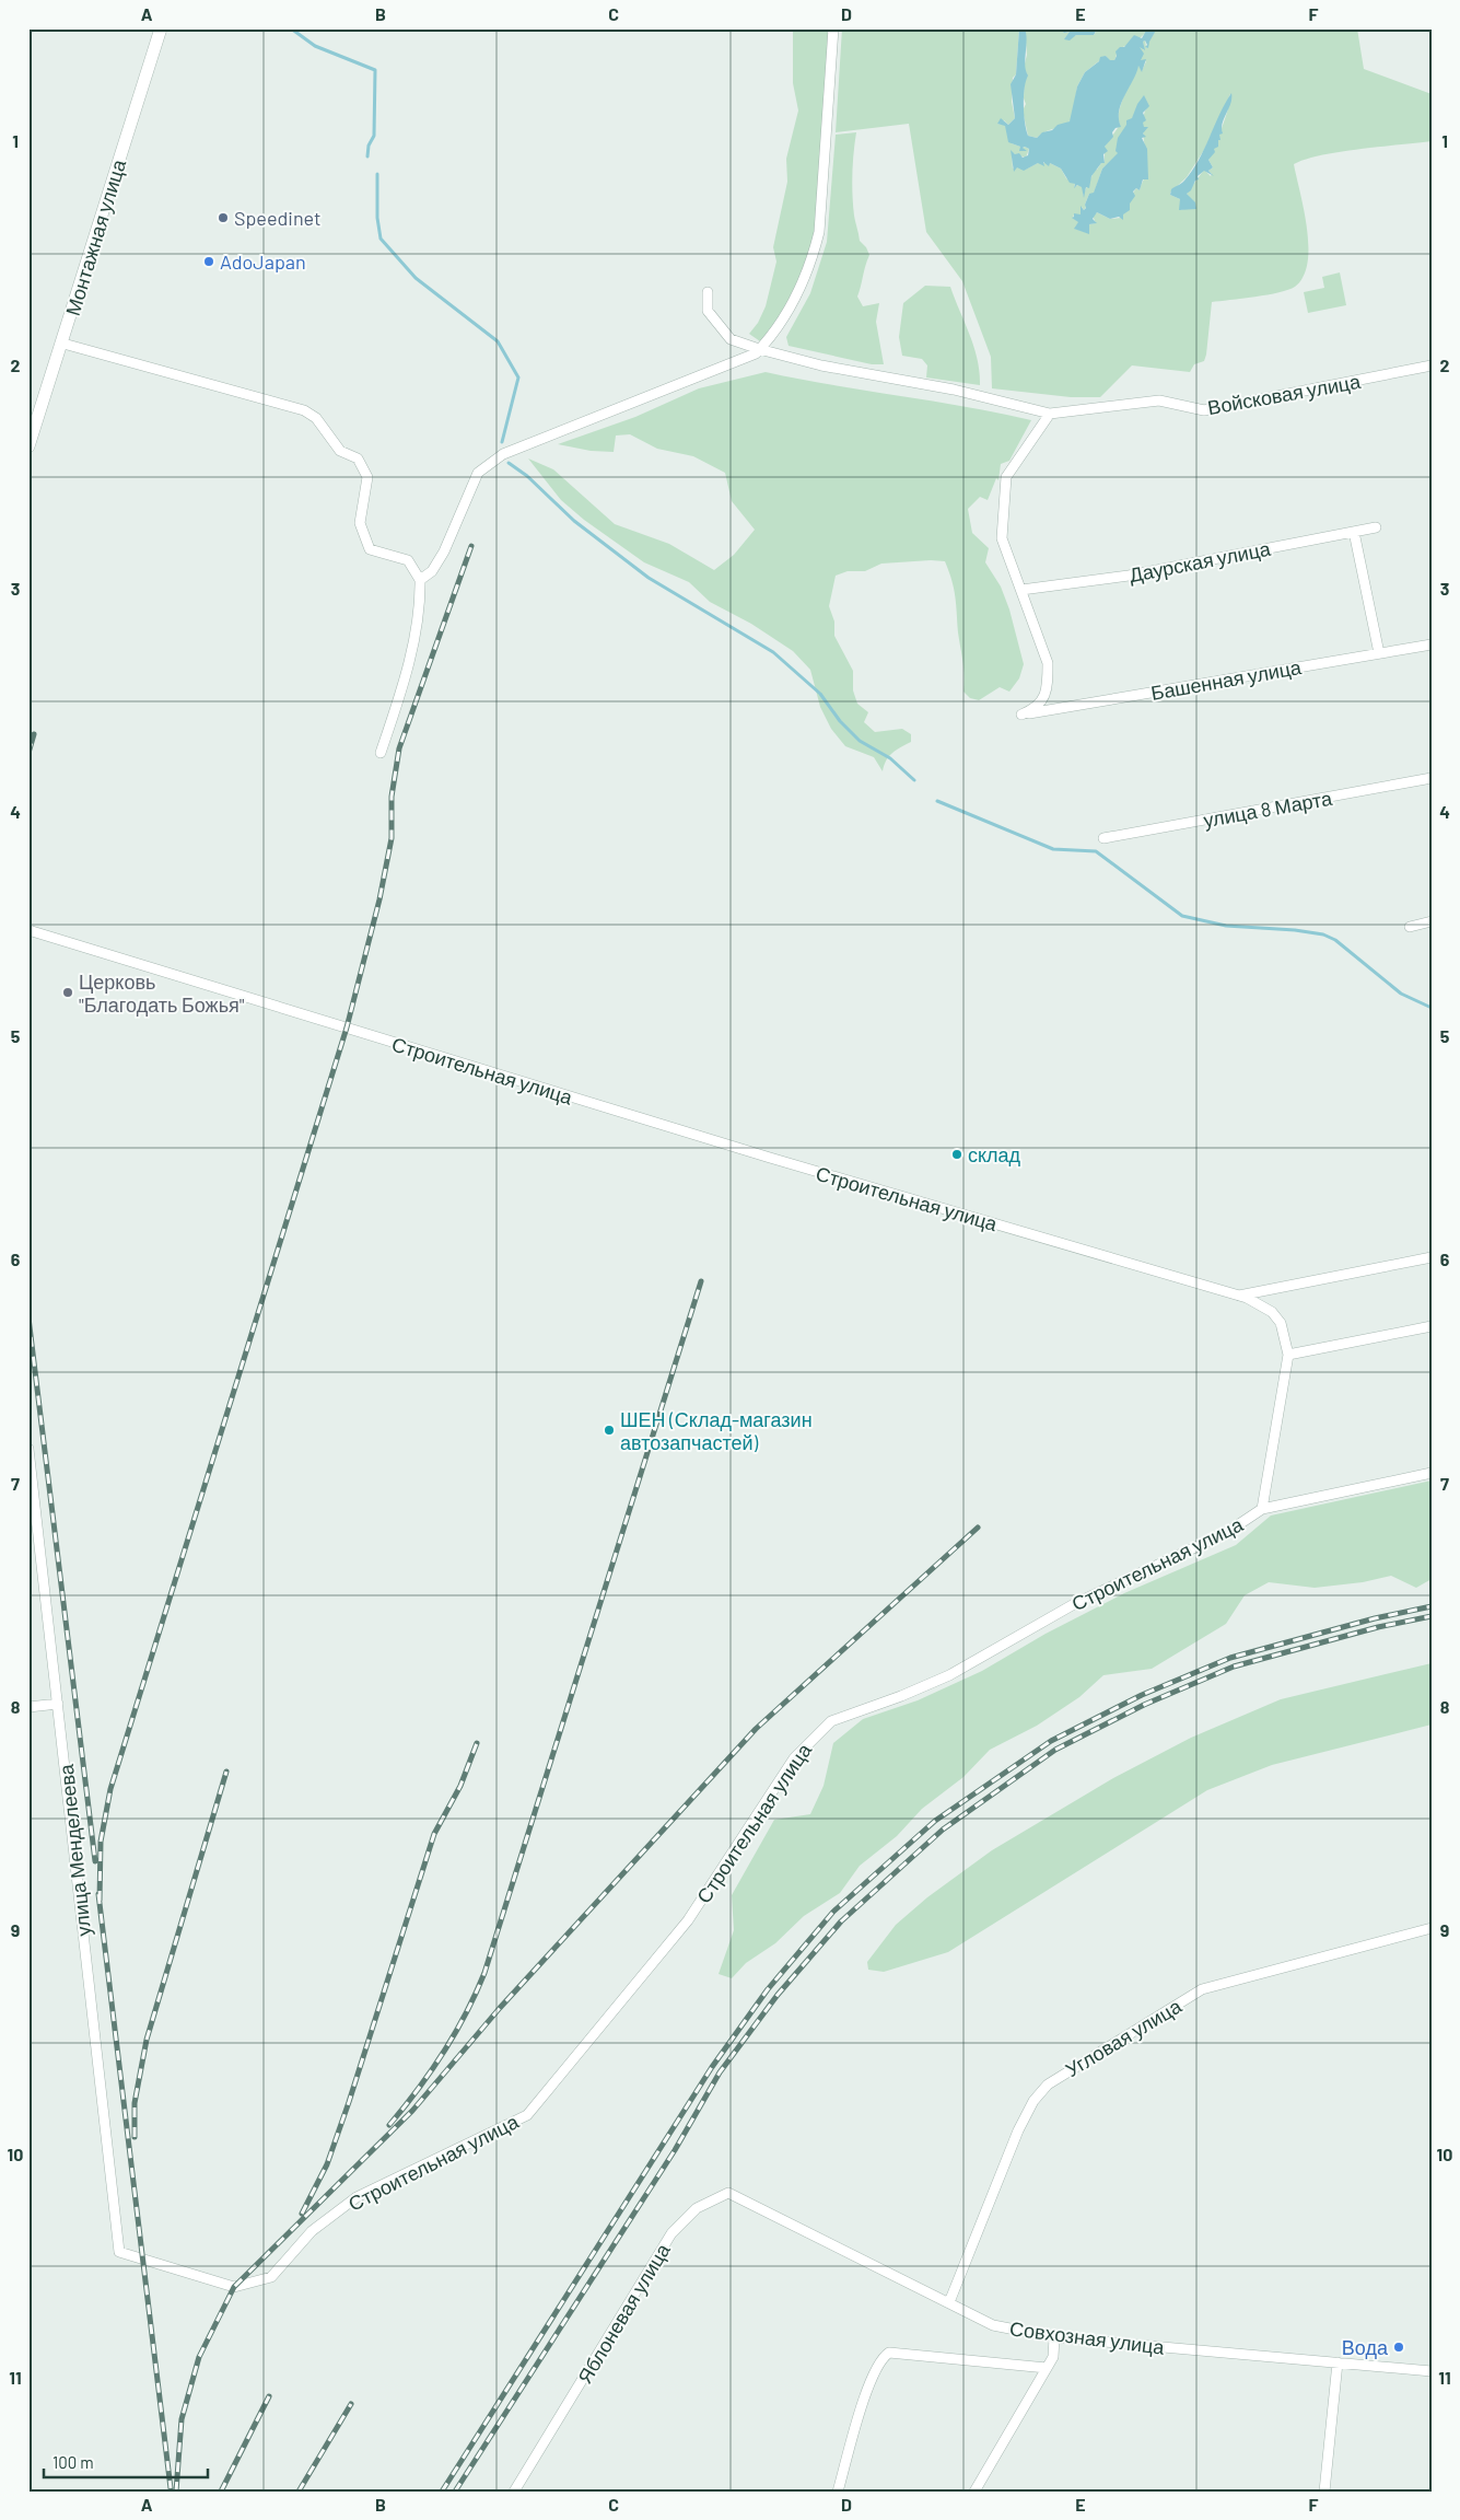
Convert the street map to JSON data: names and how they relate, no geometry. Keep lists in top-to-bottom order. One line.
{"streets":{"street":["Монтажная улица","Войсковая улица","Даурская улица","Башенная улица","улица 8 Марта","Строительная улица","улица Менделеева","Угловая улица","Яблоневая улица","Совхозная улица"]},"crossings":[["Даурская улица","Башенная улица"],["Строительная улица","улица Менделеева"],["Угловая улица","Совхозная улица"],["Яблоневая улица","Совхозная улица"]],"places":["Speedinet","AdoJapan","Церковь \"Благодать Божья\"","склад","ШЕН (Склад-магазин автозапчастей)","Вода"],"scale_bar":"100 m","grid":{"columns":["A","B","C","D","E","F"],"rows":["1","2","3","4","5","6","7","8","9","10","11"]}}
